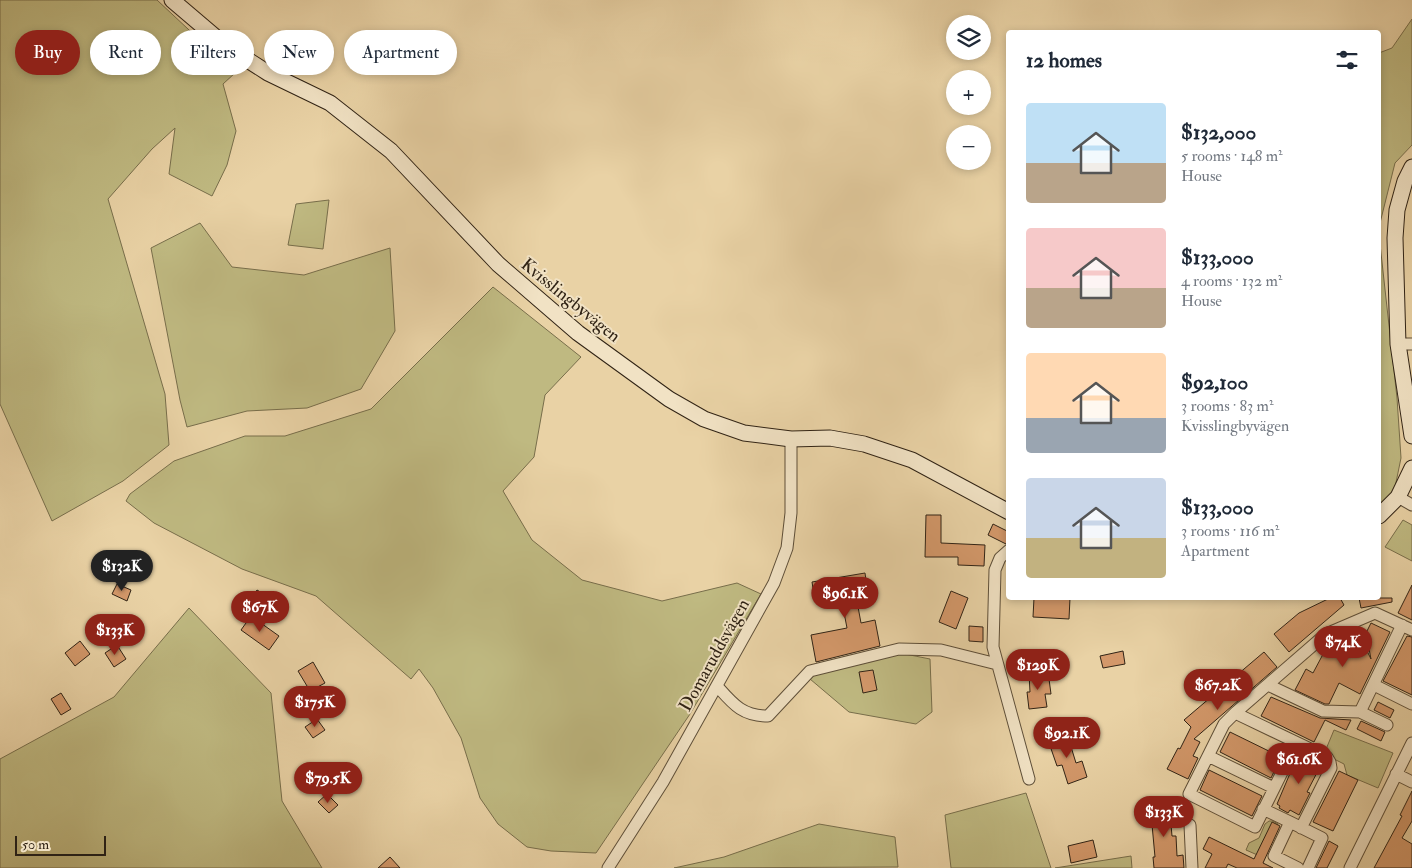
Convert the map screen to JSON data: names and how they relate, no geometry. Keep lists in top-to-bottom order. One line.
{"streets":{"street":["Kvisslingbyvägen","Domaruddsvägen"]},"crossings":[["Kvisslingbyvägen","Domaruddsvägen"]],"scale_bar":"50 m","page":{"map_buttons":["+","−"],"chip":["Buy","Rent","Filters","New","Apartment"],"heading":"12 homes","list":[{"name":"$132,000","note":"5 rooms · 148 m² · House"},{"name":"$133,000","note":"4 rooms · 132 m² · House"},{"name":"$92,100","note":"3 rooms · 83 m² · Kvisslingbyvägen"},{"name":"$133,000","note":"3 rooms · 116 m² · Apartment"}],"price":["$132K","$96.1K","$67K","$133K","$74K","$129K","$67.2K","$175K","$92.1K","$61.6K","$79.5K","$133K"],"scale":"50 m"}}
